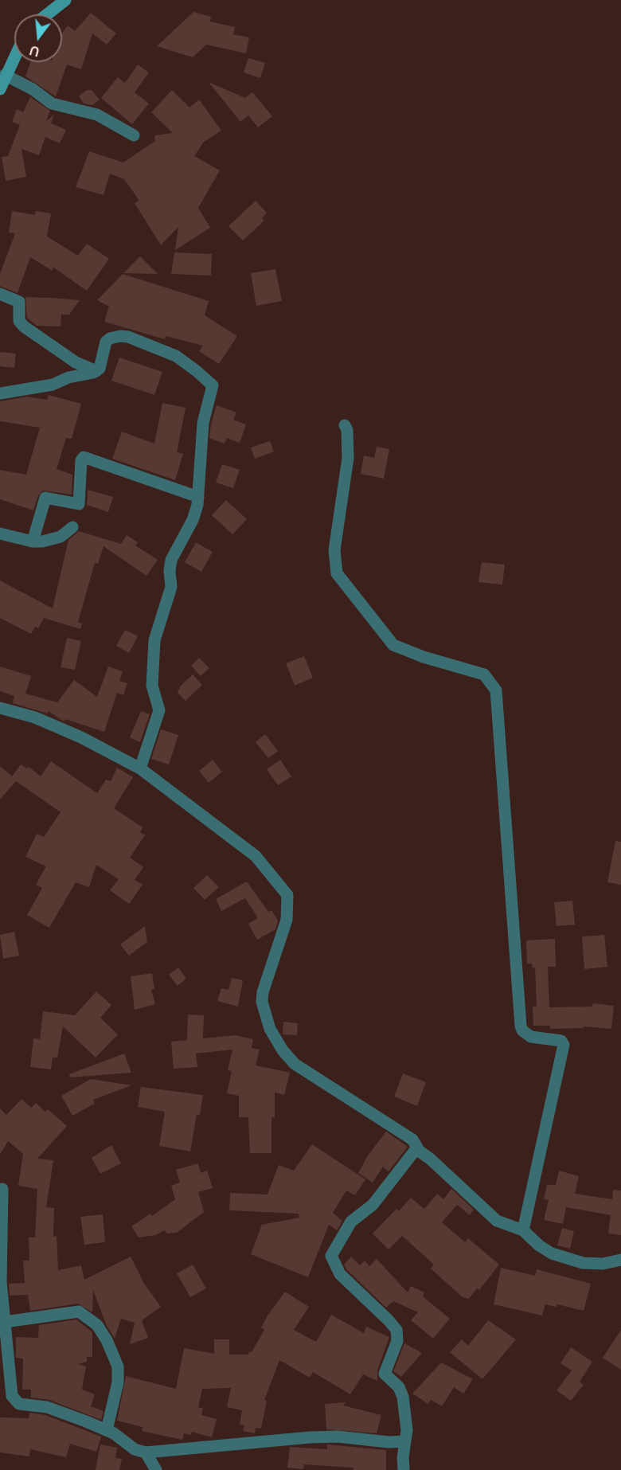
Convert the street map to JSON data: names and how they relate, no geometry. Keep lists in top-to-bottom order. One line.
{"north":"bottom"}
